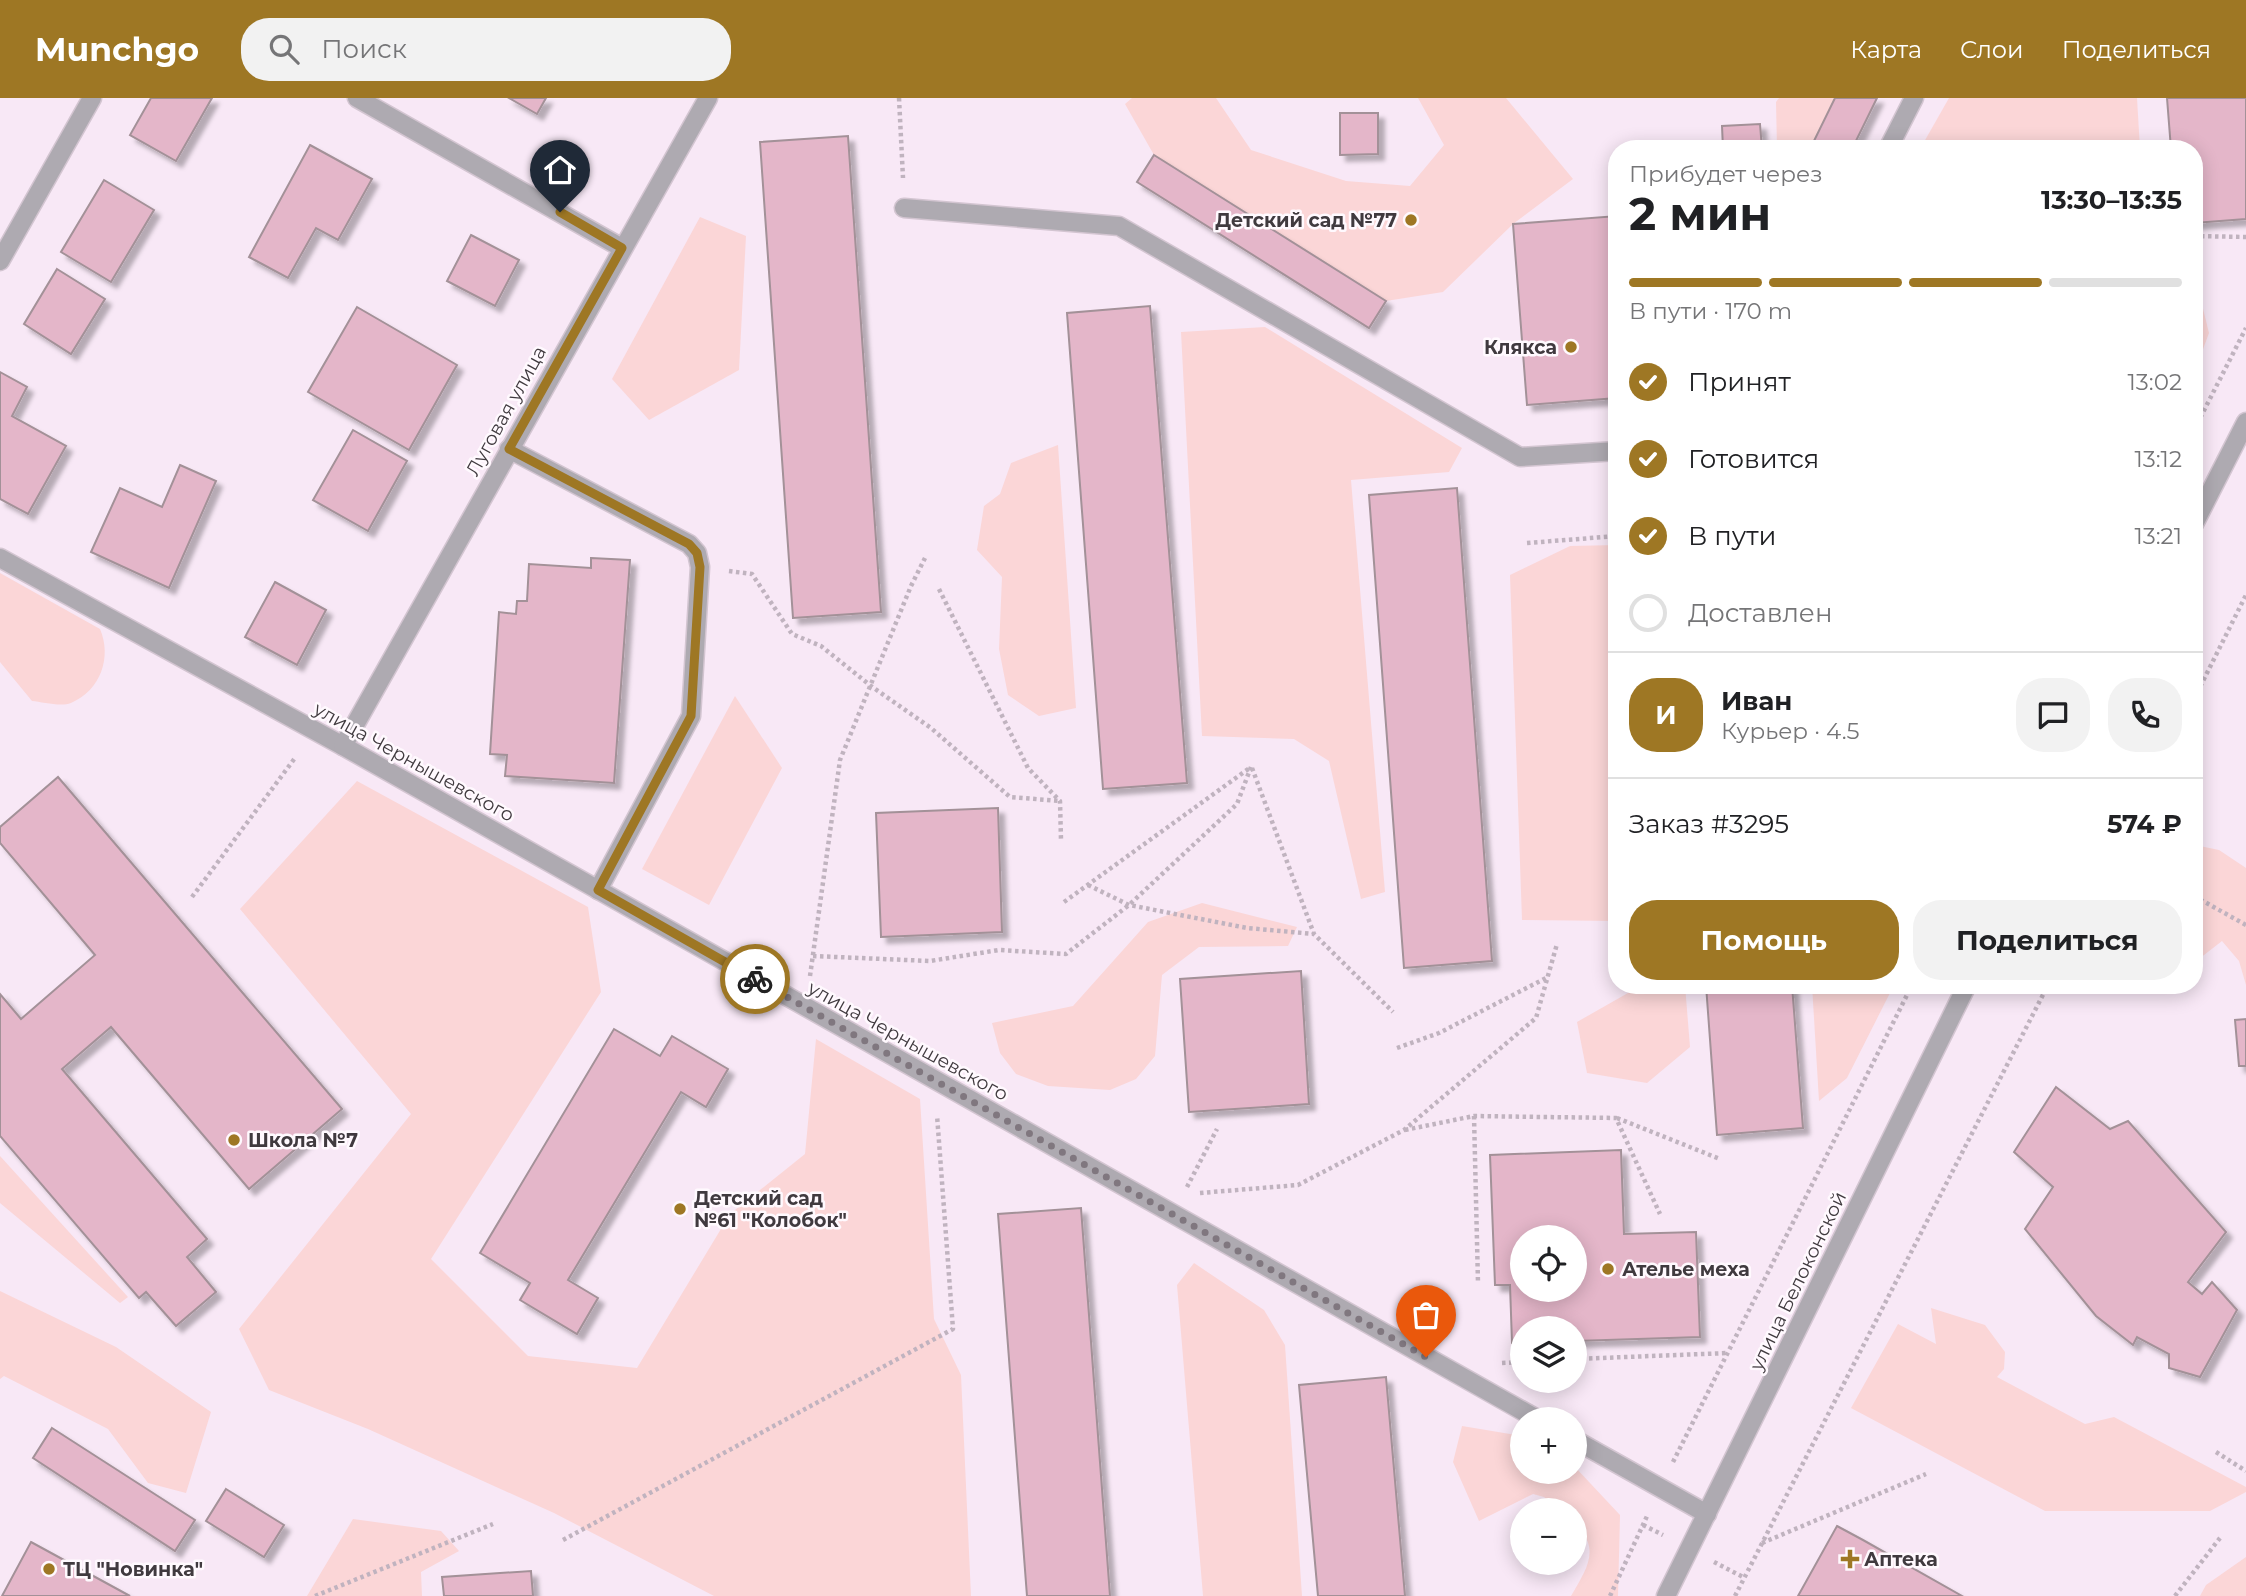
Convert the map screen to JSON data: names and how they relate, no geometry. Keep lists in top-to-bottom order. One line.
{"streets":{"street":["Луговая улица","улица Чернышевского","улица Белоконской"]},"crossings":[["Луговая улица","улица Чернышевского"]],"places":{"other":["Детский сад №77","Клякса","Школа №7","Детский сад №61 \"Колобок\"","Ателье меха","ТЦ \"Новинка\""],"health":["Аптека"]},"page":{"header":"Munchgo","search":"Поиск","nav":["Карта","Слои","Поделиться"],"heading":["2 мин","Прибудет через","13:30–13:35"],"panel":["Иван","Курьер · 4.5","Заказ #3295","574 ₽"],"bar":"В пути · 170 m","list":[["Принят","13:02"],["Готовится","13:12"],["В пути","13:21"],"Доставлен"],"round":"И","buttons":["Помощь","Поделиться"],"map_buttons":["+","−"]}}
